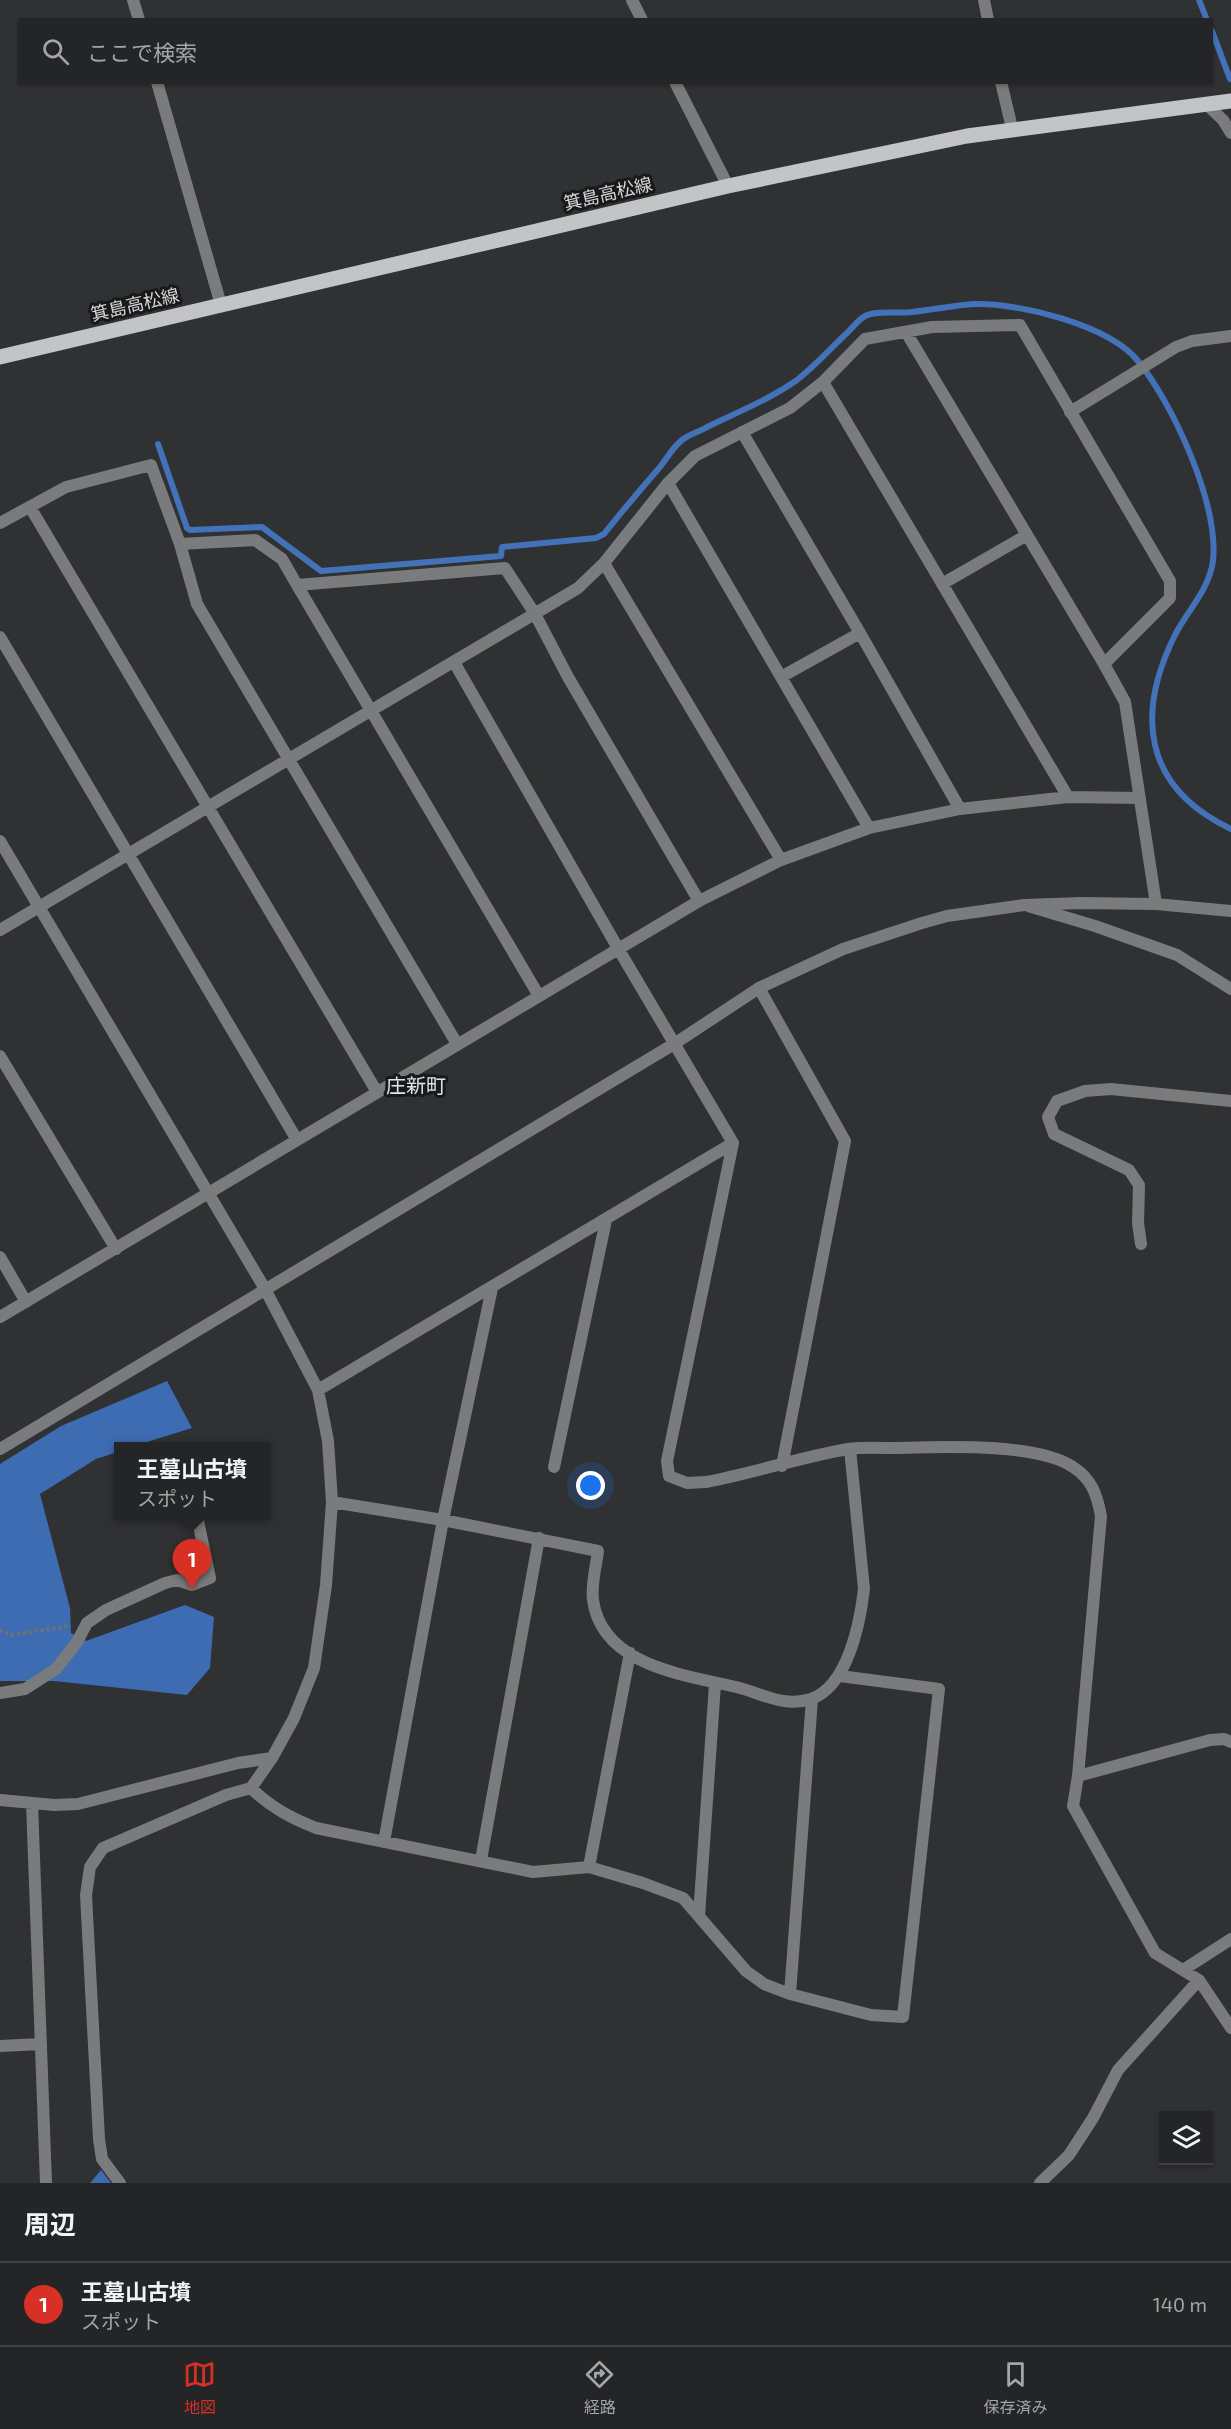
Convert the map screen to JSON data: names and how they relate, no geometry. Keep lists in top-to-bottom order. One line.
{"streets":{"main road":["箕島高松線"]},"districts":["庄新町"],"page":{"search":"ここで検索","popup":["王墓山古墳","スポット"],"pins":"1","heading":"周辺","list":[{"mark":"1","name":"王墓山古墳","note":"スポット","value":"140 m"}],"nav":["地図","経路","保存済み"]}}
